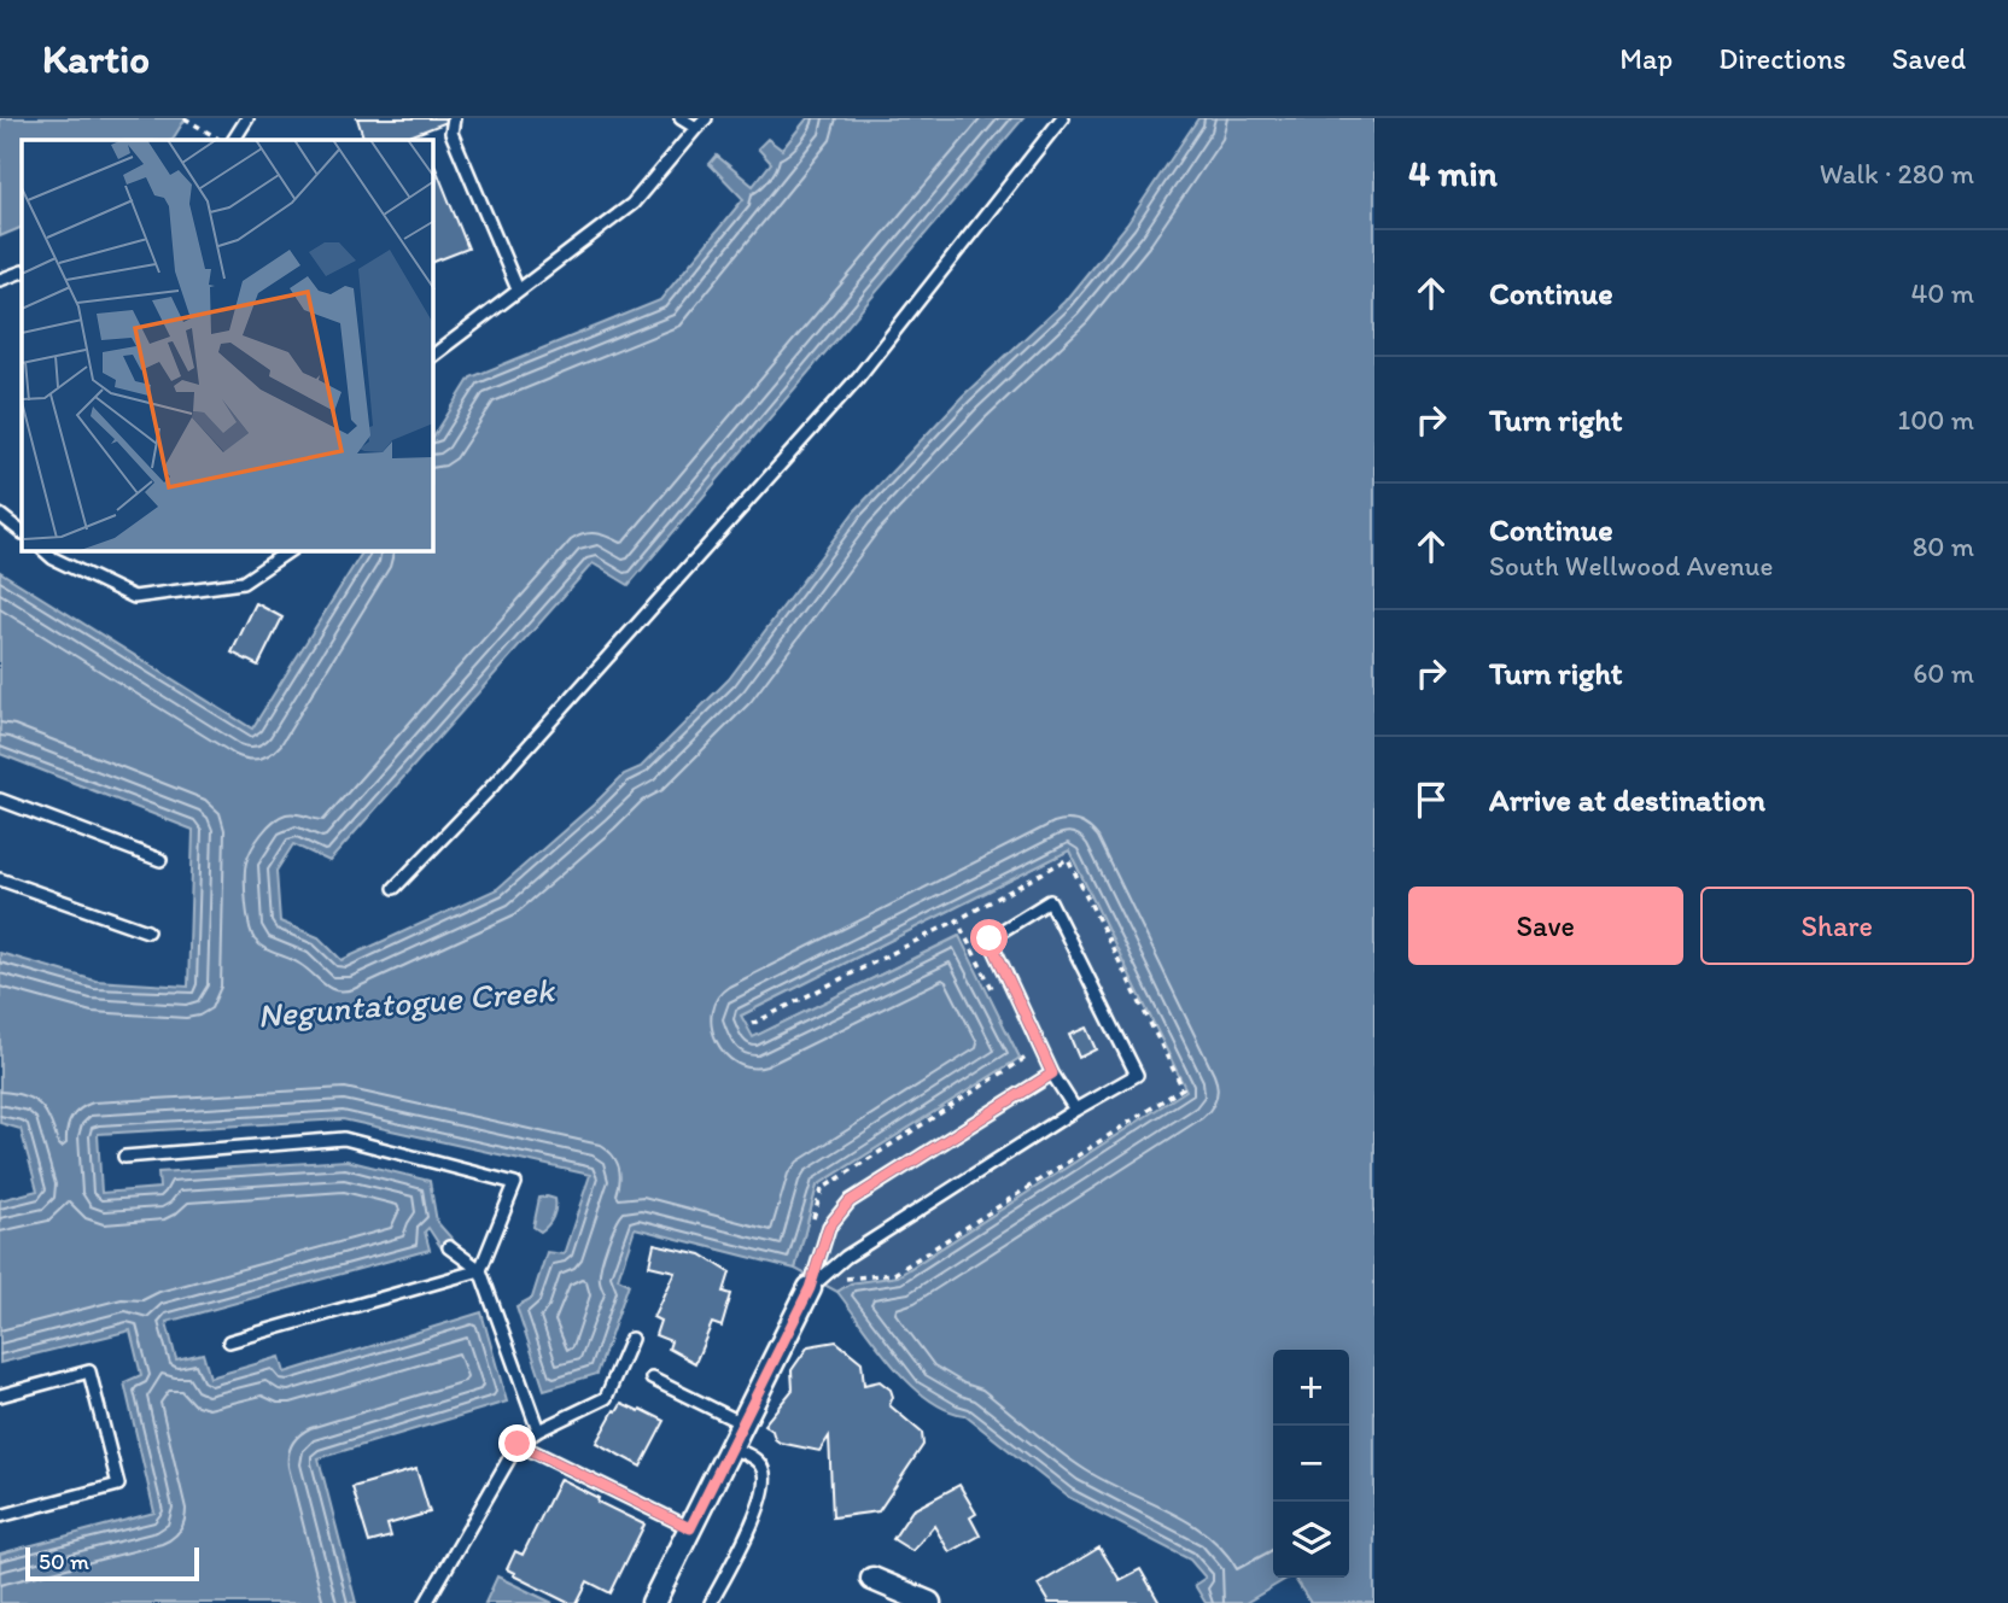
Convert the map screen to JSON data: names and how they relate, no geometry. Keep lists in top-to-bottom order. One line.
{"water":["Neguntatogue Creek"],"scale_bar":"50 m","page":{"header":"Kartio","nav":["Map","Directions","Saved"],"heading":["4 min","Walk · 280 m"],"list":[["Continue","40 m"],["Turn right","100 m"],["Continue","South Wellwood Avenue","80 m"],["Turn right","60 m"],"Arrive at destination"],"buttons":["Save","Share"],"map_buttons":["+","−"],"scale":"50 m"}}
